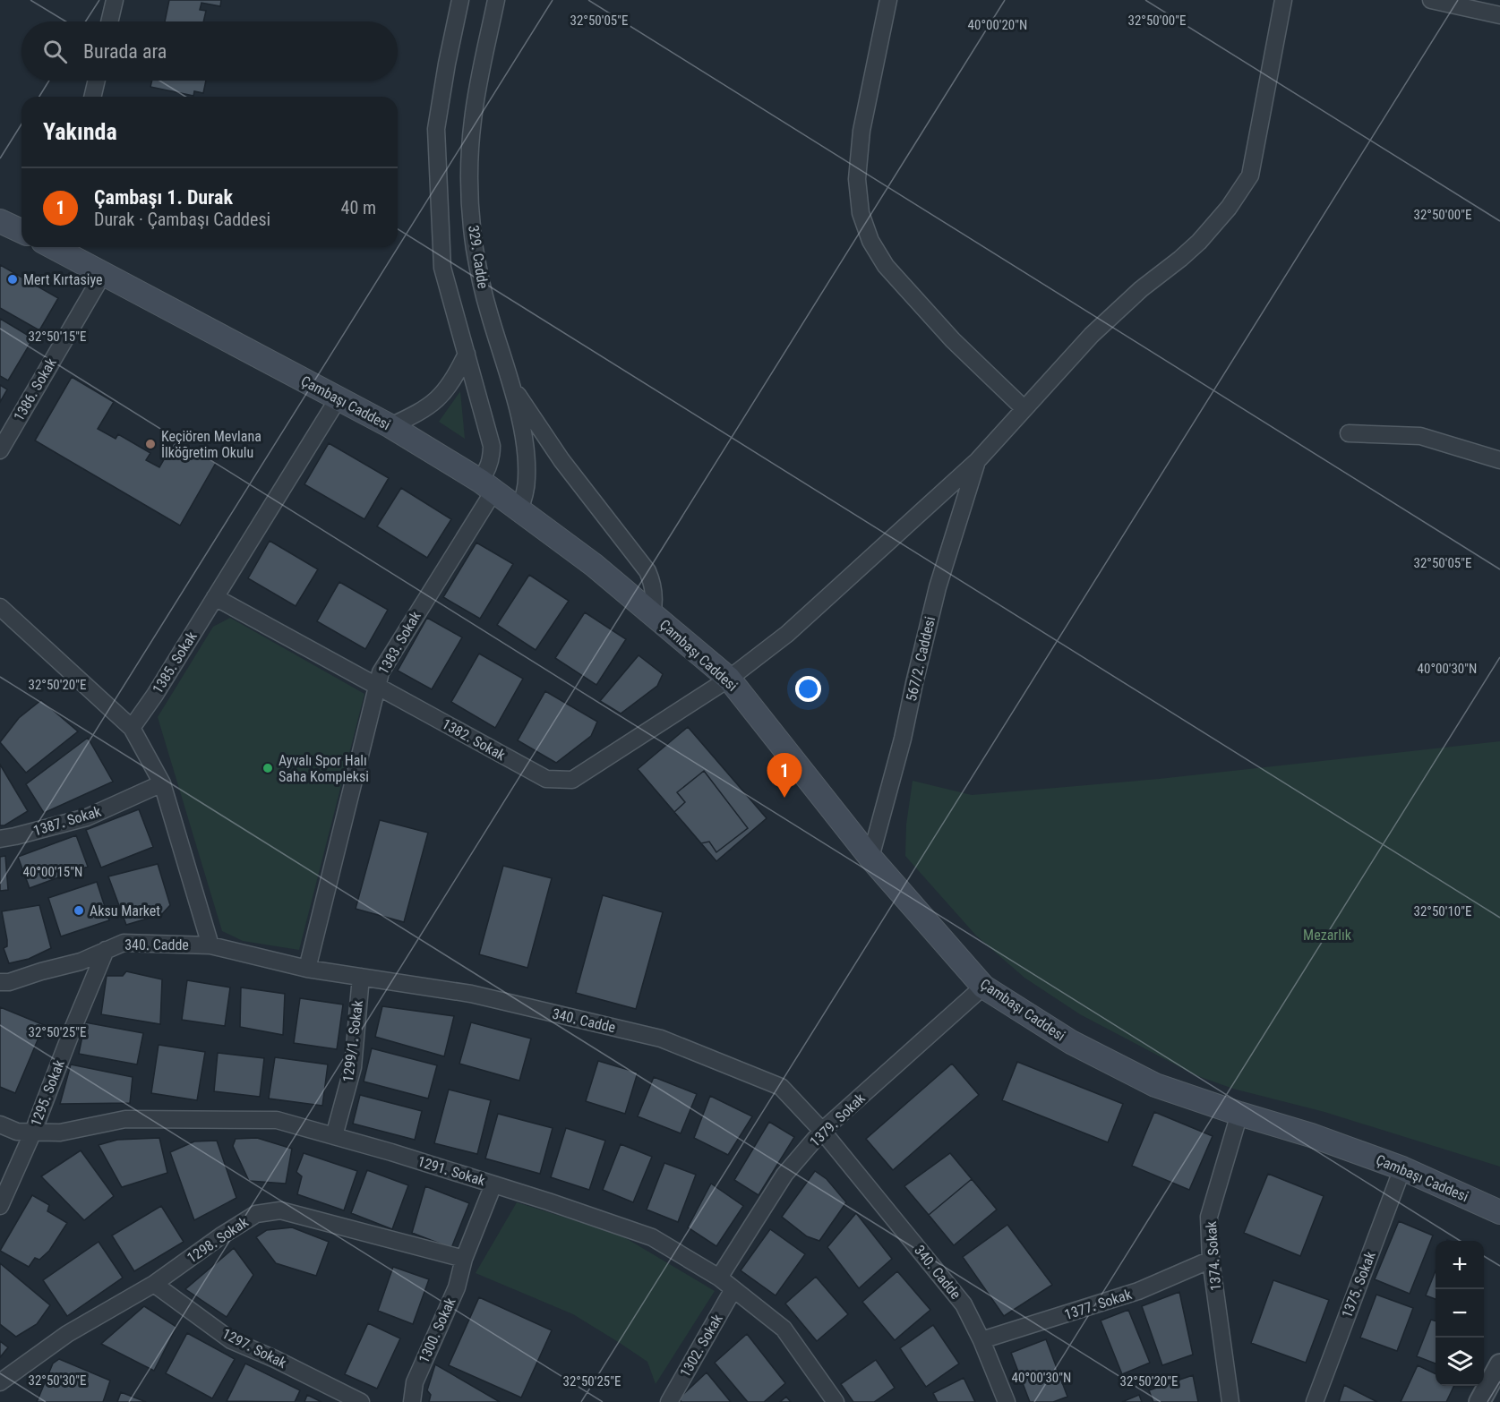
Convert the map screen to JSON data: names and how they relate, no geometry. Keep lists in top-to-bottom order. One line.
{"streets":{"main road":["Çambaşı Caddesi"],"street":["329. Cadde","1386. Sokak","1383. Sokak","567/2. Caddesi","1385. Sokak","1382. Sokak","1387. Sokak","340. Cadde","1299/1. Sokak","1295. Sokak","1379. Sokak","1291. Sokak","1298. Sokak","1374. Sokak","1375. Sokak","1377. Sokak","1300. Sokak","1302. Sokak","1297. Sokak"]},"crossings":[["329. Cadde","Çambaşı Caddesi"],["1386. Sokak","Çambaşı Caddesi"],["Çambaşı Caddesi","1383. Sokak"],["Çambaşı Caddesi","567/2. Caddesi"],["Çambaşı Caddesi","1385. Sokak"],["Çambaşı Caddesi","1382. Sokak"],["Çambaşı Caddesi","1379. Sokak"],["Çambaşı Caddesi","1374. Sokak"],["Çambaşı Caddesi","1375. Sokak"],["1383. Sokak","1382. Sokak"],["1383. Sokak","340. Cadde"],["567/2. Caddesi","1382. Sokak"],["1385. Sokak","1382. Sokak"],["340. Cadde","1299/1. Sokak"],["340. Cadde","1295. Sokak"],["340. Cadde","1379. Sokak"],["340. Cadde","1377. Sokak"],["1299/1. Sokak","1291. Sokak"],["1295. Sokak","1291. Sokak"],["1379. Sokak","1291. Sokak"],["1291. Sokak","1300. Sokak"],["1291. Sokak","1302. Sokak"],["1298. Sokak","1300. Sokak"],["1298. Sokak","1297. Sokak"],["1374. Sokak","1377. Sokak"]],"parks":["Mezarlık"],"places":["Mert Kırtasiye","Keçiören Mevlana İlköğretim Okulu","Ayvalı Spor Halı Saha Kompleksi","Aksu Market"],"page":{"search":"Burada ara","heading":"Yakında","list":[{"mark":"1","name":"Çambaşı 1. Durak","note":"Durak · Çambaşı Caddesi","value":"40 m"}],"pins":"1","map_buttons":["+","−"]},"coordinates":["32°50'05\"E","32°50'00\"E","40°00'20\"N","32°50'15\"E","40°00'30\"N","32°50'20\"E","40°00'15\"N","32°50'10\"E","32°50'25\"E","32°50'30\"E"]}
